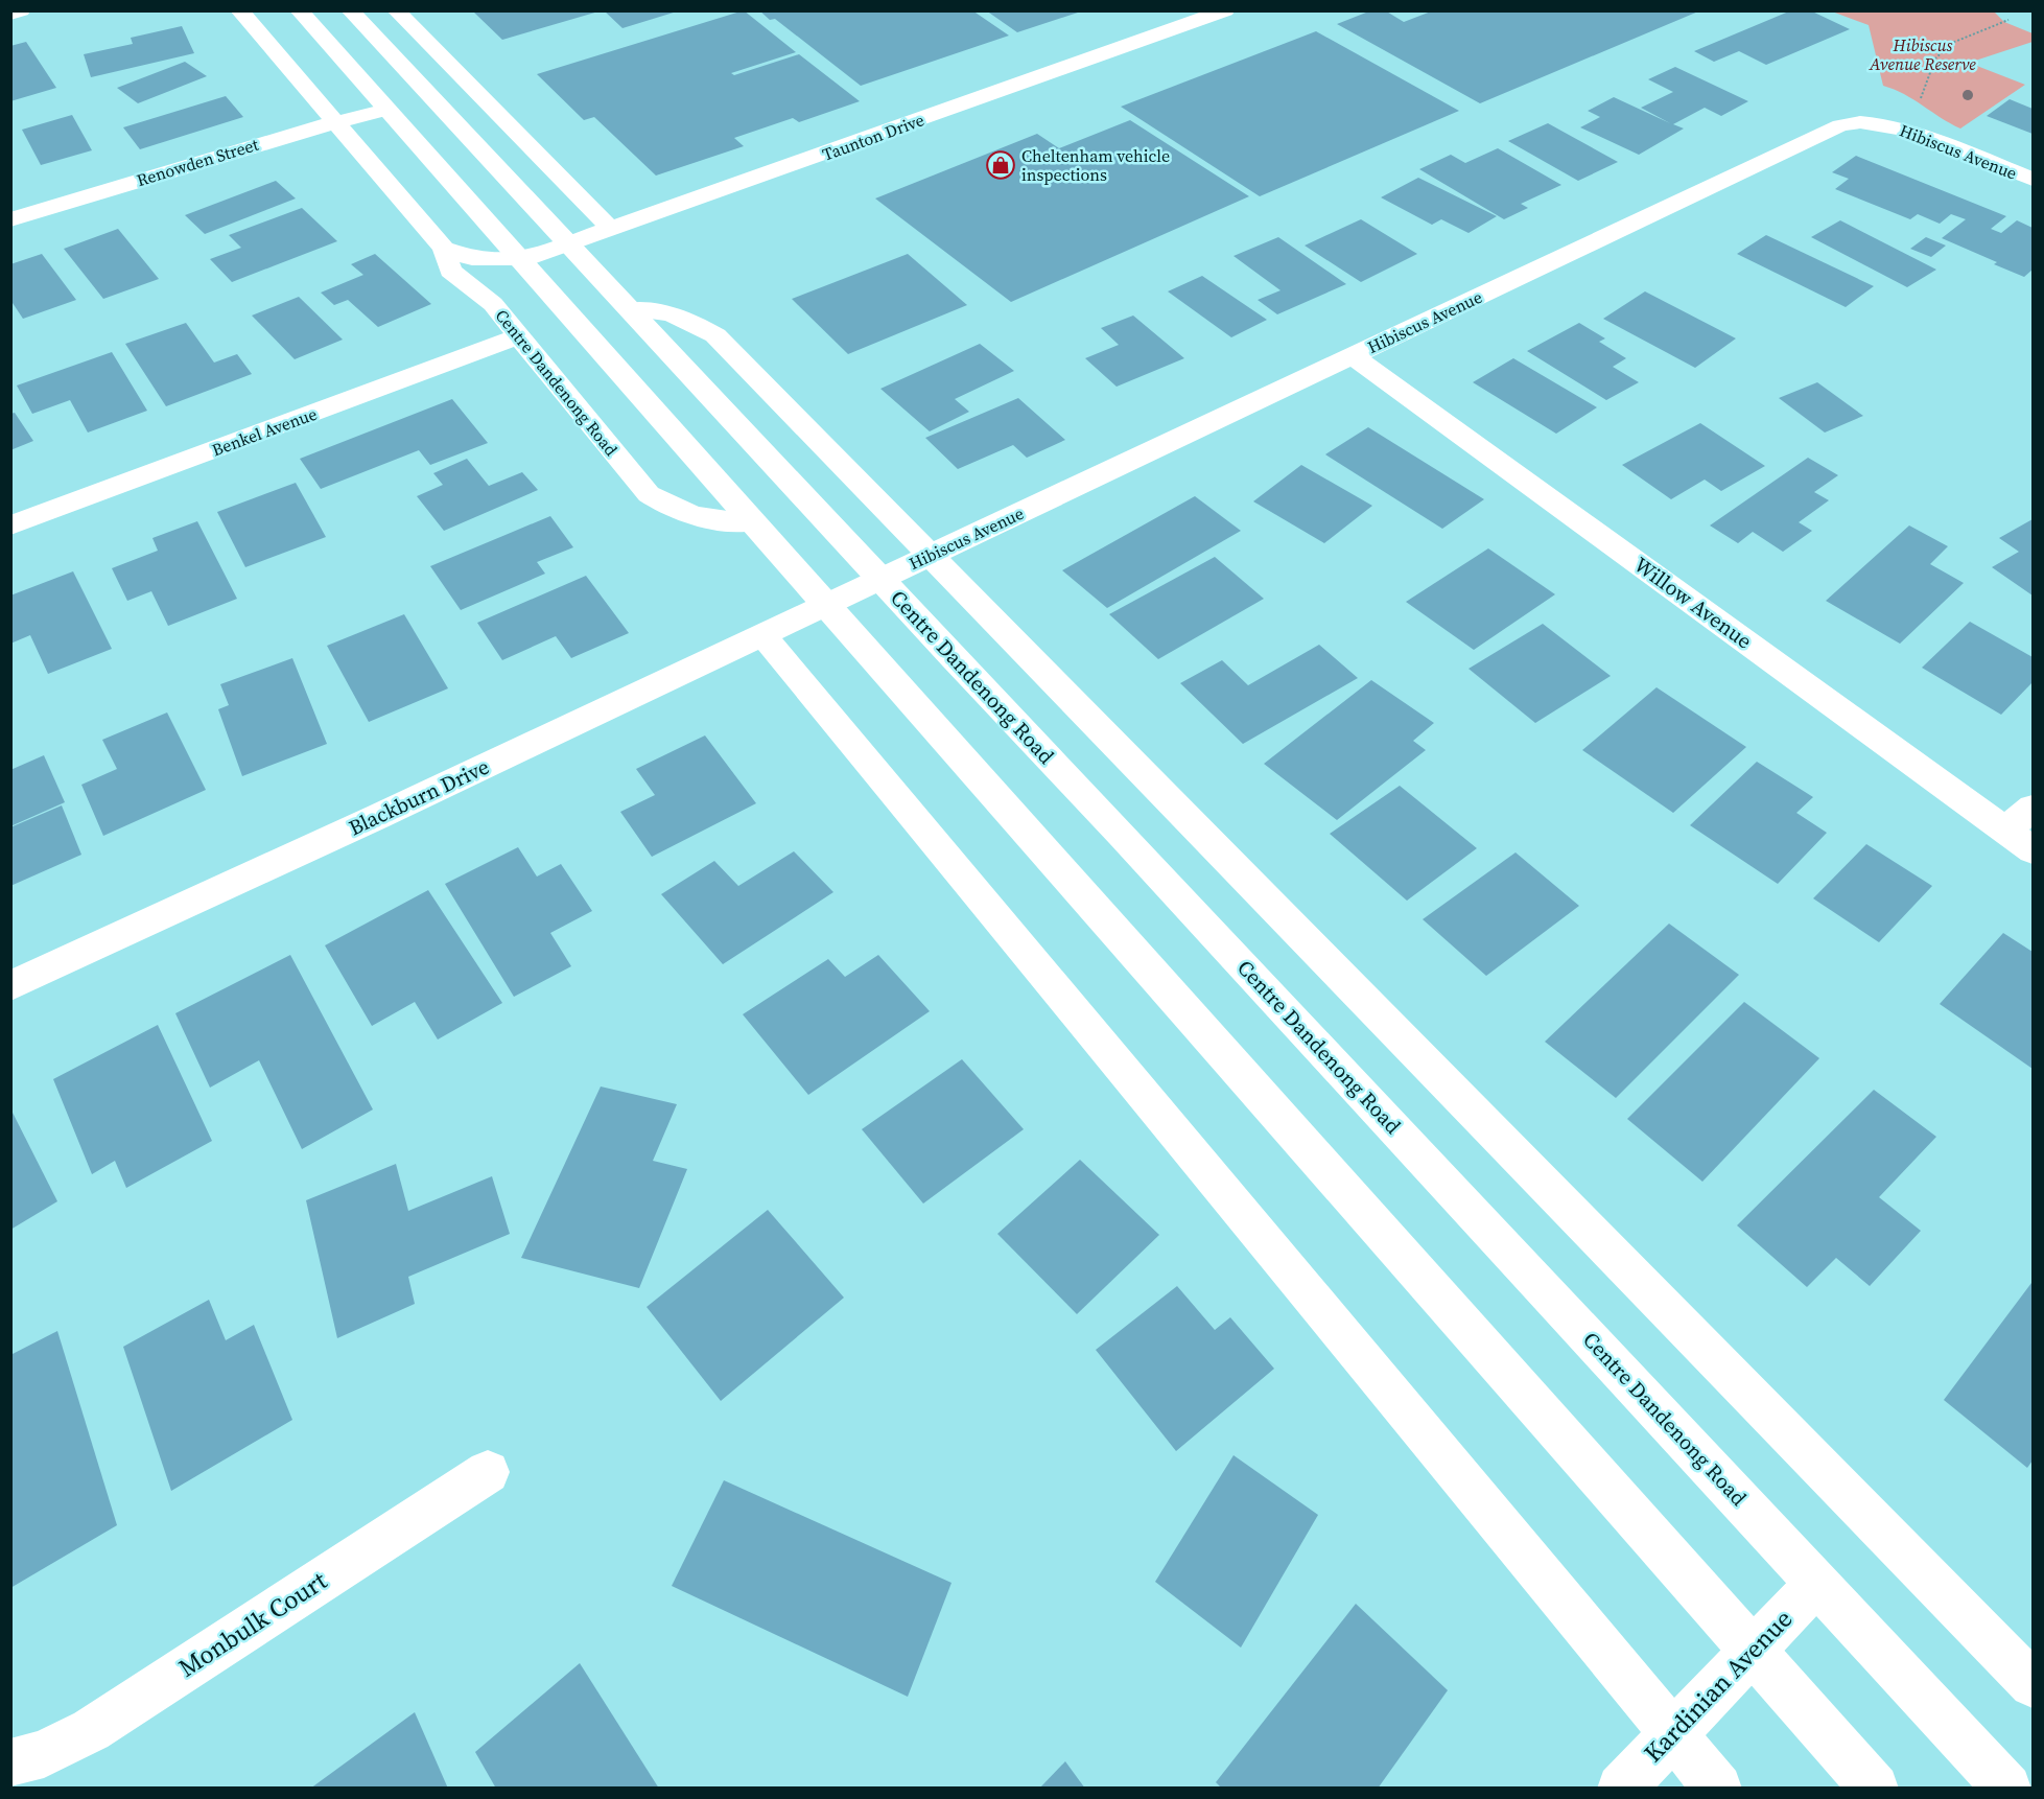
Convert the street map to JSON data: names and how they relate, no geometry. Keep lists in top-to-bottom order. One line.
{"streets":{"street":["Taunton Drive","Hibiscus Avenue","Renowden Street","Centre Dandenong Road","Benkel Avenue","Willow Avenue","Blackburn Drive","Monbulk Court","Kardinian Avenue"]},"crossings":[["Taunton Drive","Centre Dandenong Road"],["Hibiscus Avenue","Centre Dandenong Road"],["Hibiscus Avenue","Willow Avenue"],["Hibiscus Avenue","Blackburn Drive"],["Renowden Street","Centre Dandenong Road"],["Centre Dandenong Road","Benkel Avenue"],["Centre Dandenong Road","Kardinian Avenue"]],"parks":["Hibiscus Avenue Reserve"],"places":{"shop":["Cheltenham vehicle inspections"]}}
